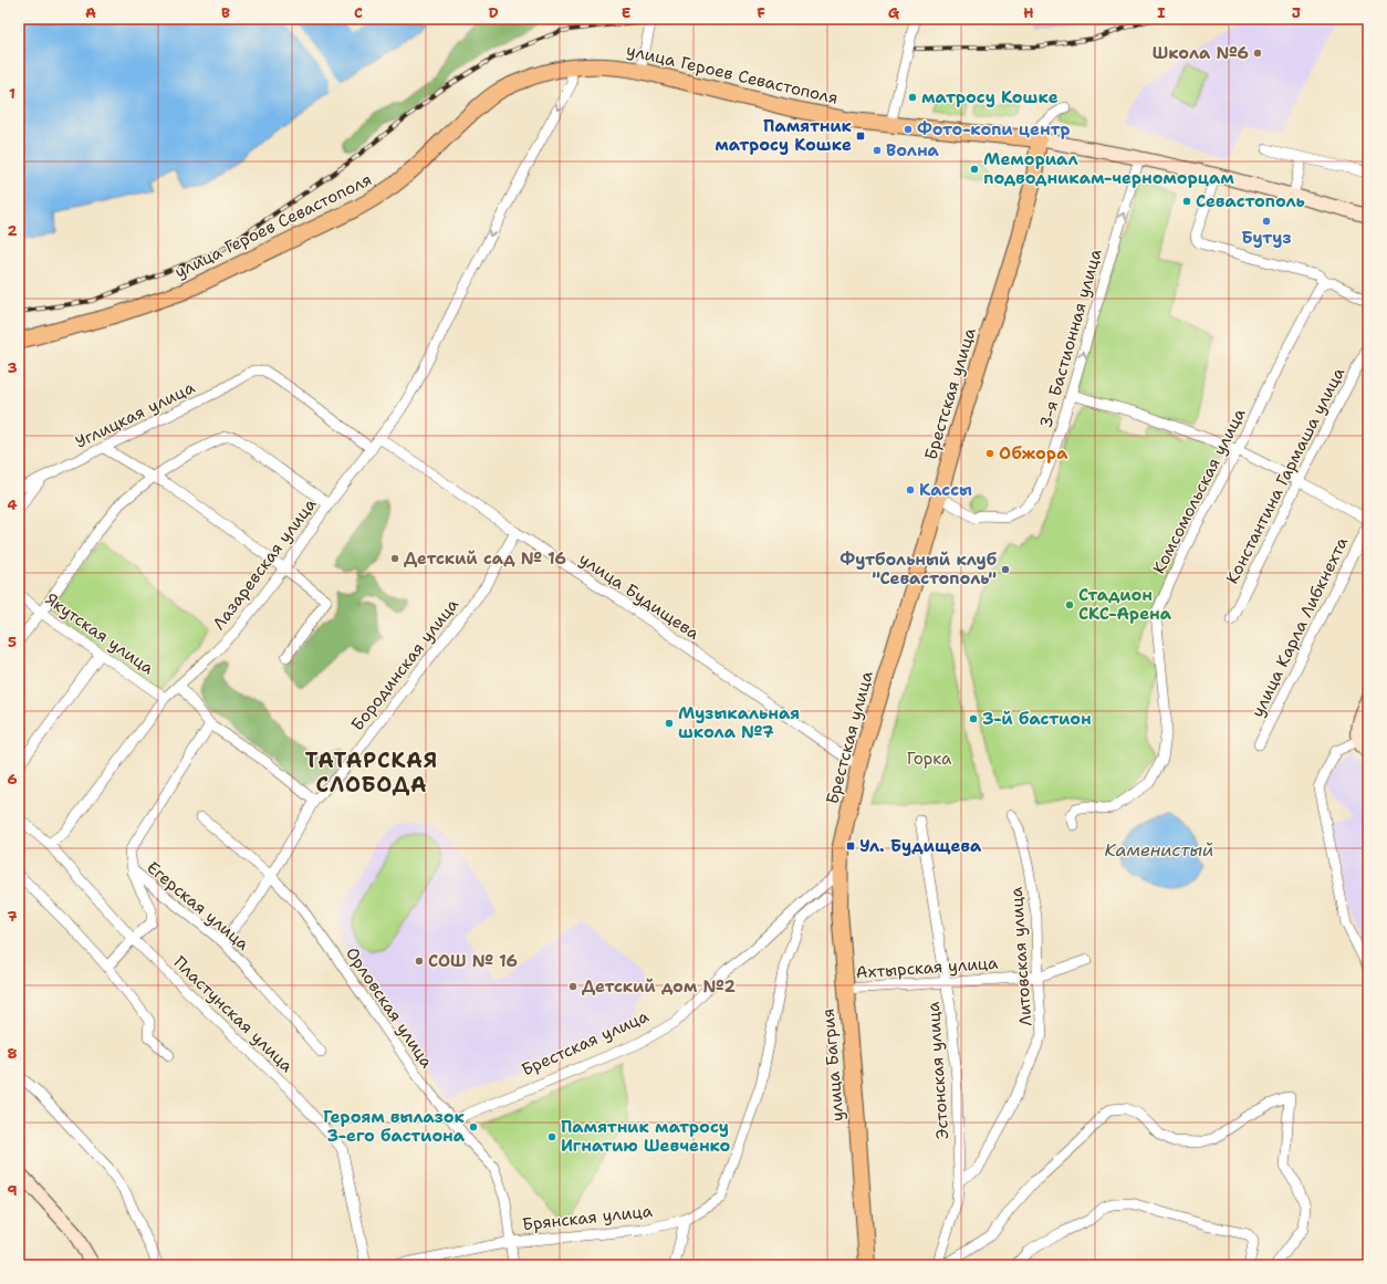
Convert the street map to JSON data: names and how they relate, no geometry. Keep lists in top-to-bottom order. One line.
{"streets":{"main road":["улица Героев Севастополя","Брестская улица","улица Багрия"],"street":["3-я Бастионная улица","Углицкая улица","Константина Гармаша улица","Комсомольская улица","Лазаревская улица","улица Будищева","улица Карла Либкнехта","Якутская улица","Бородинская улица","Егерская улица","Литовская улица","Ахтырская улица","Орловская улица","Пластунская улица","Эстонская улица","Брянская улица"]},"crossings":[["улица Героев Севастополя","3-я Бастионная улица"],["улица Героев Севастополя","Брестская улица"],["улица Героев Севастополя","Лазаревская улица"],["3-я Бастионная улица","Брестская улица"],["Брестская улица","улица Будищева"],["Брестская улица","Орловская улица"],["Брестская улица","улица Багрия"],["Углицкая улица","Лазаревская улица"],["Лазаревская улица","улица Будищева"],["Лазаревская улица","Якутская улица"],["Лазаревская улица","Пластунская улица"],["улица Будищева","Бородинская улица"],["Бородинская улица","Егерская улица"],["Бородинская улица","Орловская улица"],["Литовская улица","Ахтырская улица"],["Литовская улица","Эстонская улица"],["Ахтырская улица","улица Багрия"],["Ахтырская улица","Эстонская улица"],["Орловская улица","Брянская улица"]],"one_way":["3-я Бастионная улица","Лазаревская улица"],"districts":["ТАТАРСКАЯ СЛОБОДА"],"water":["Каменистый"],"parks":["Горка"],"places":{"other":["Школа №6","матросу Кошке","Фото-копи центр","Волна","Мемориал подводникам-черноморцам","Севастополь","Бутуз","Обжора","Кассы","Детский сад № 16","Футбольный клуб \"Севастополь\"","Стадион СКС-Арена","3-й бастион","Музыкальная школа №7","СОШ № 16","Детский дом №2","Героям вылазок 3-его бастиона","Памятник матросу Игнатию Шевченко"],"transit":["Памятник матросу Кошке","Ул. Будищева"]},"grid":{"columns":["A","B","C","D","E","F","G","H","I","J"],"rows":["1","2","3","4","5","6","7","8","9"]}}
